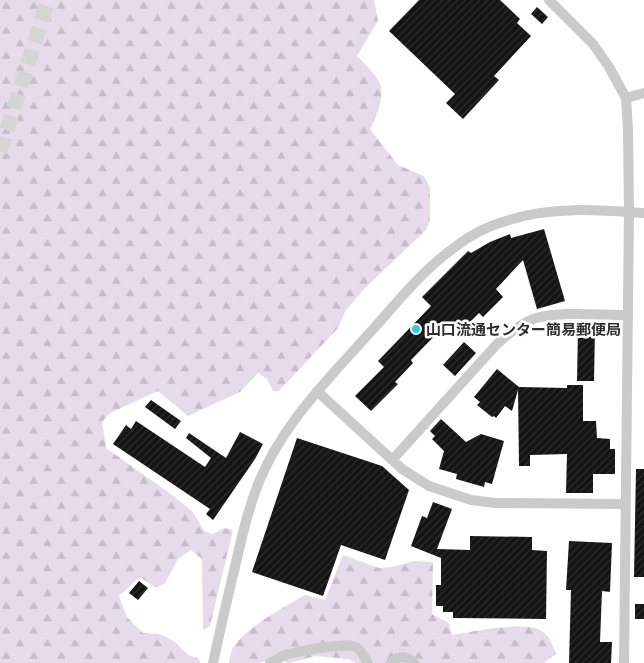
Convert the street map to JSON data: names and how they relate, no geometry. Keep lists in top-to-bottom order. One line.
{"places":["山口流通センター簡易郵便局"]}
